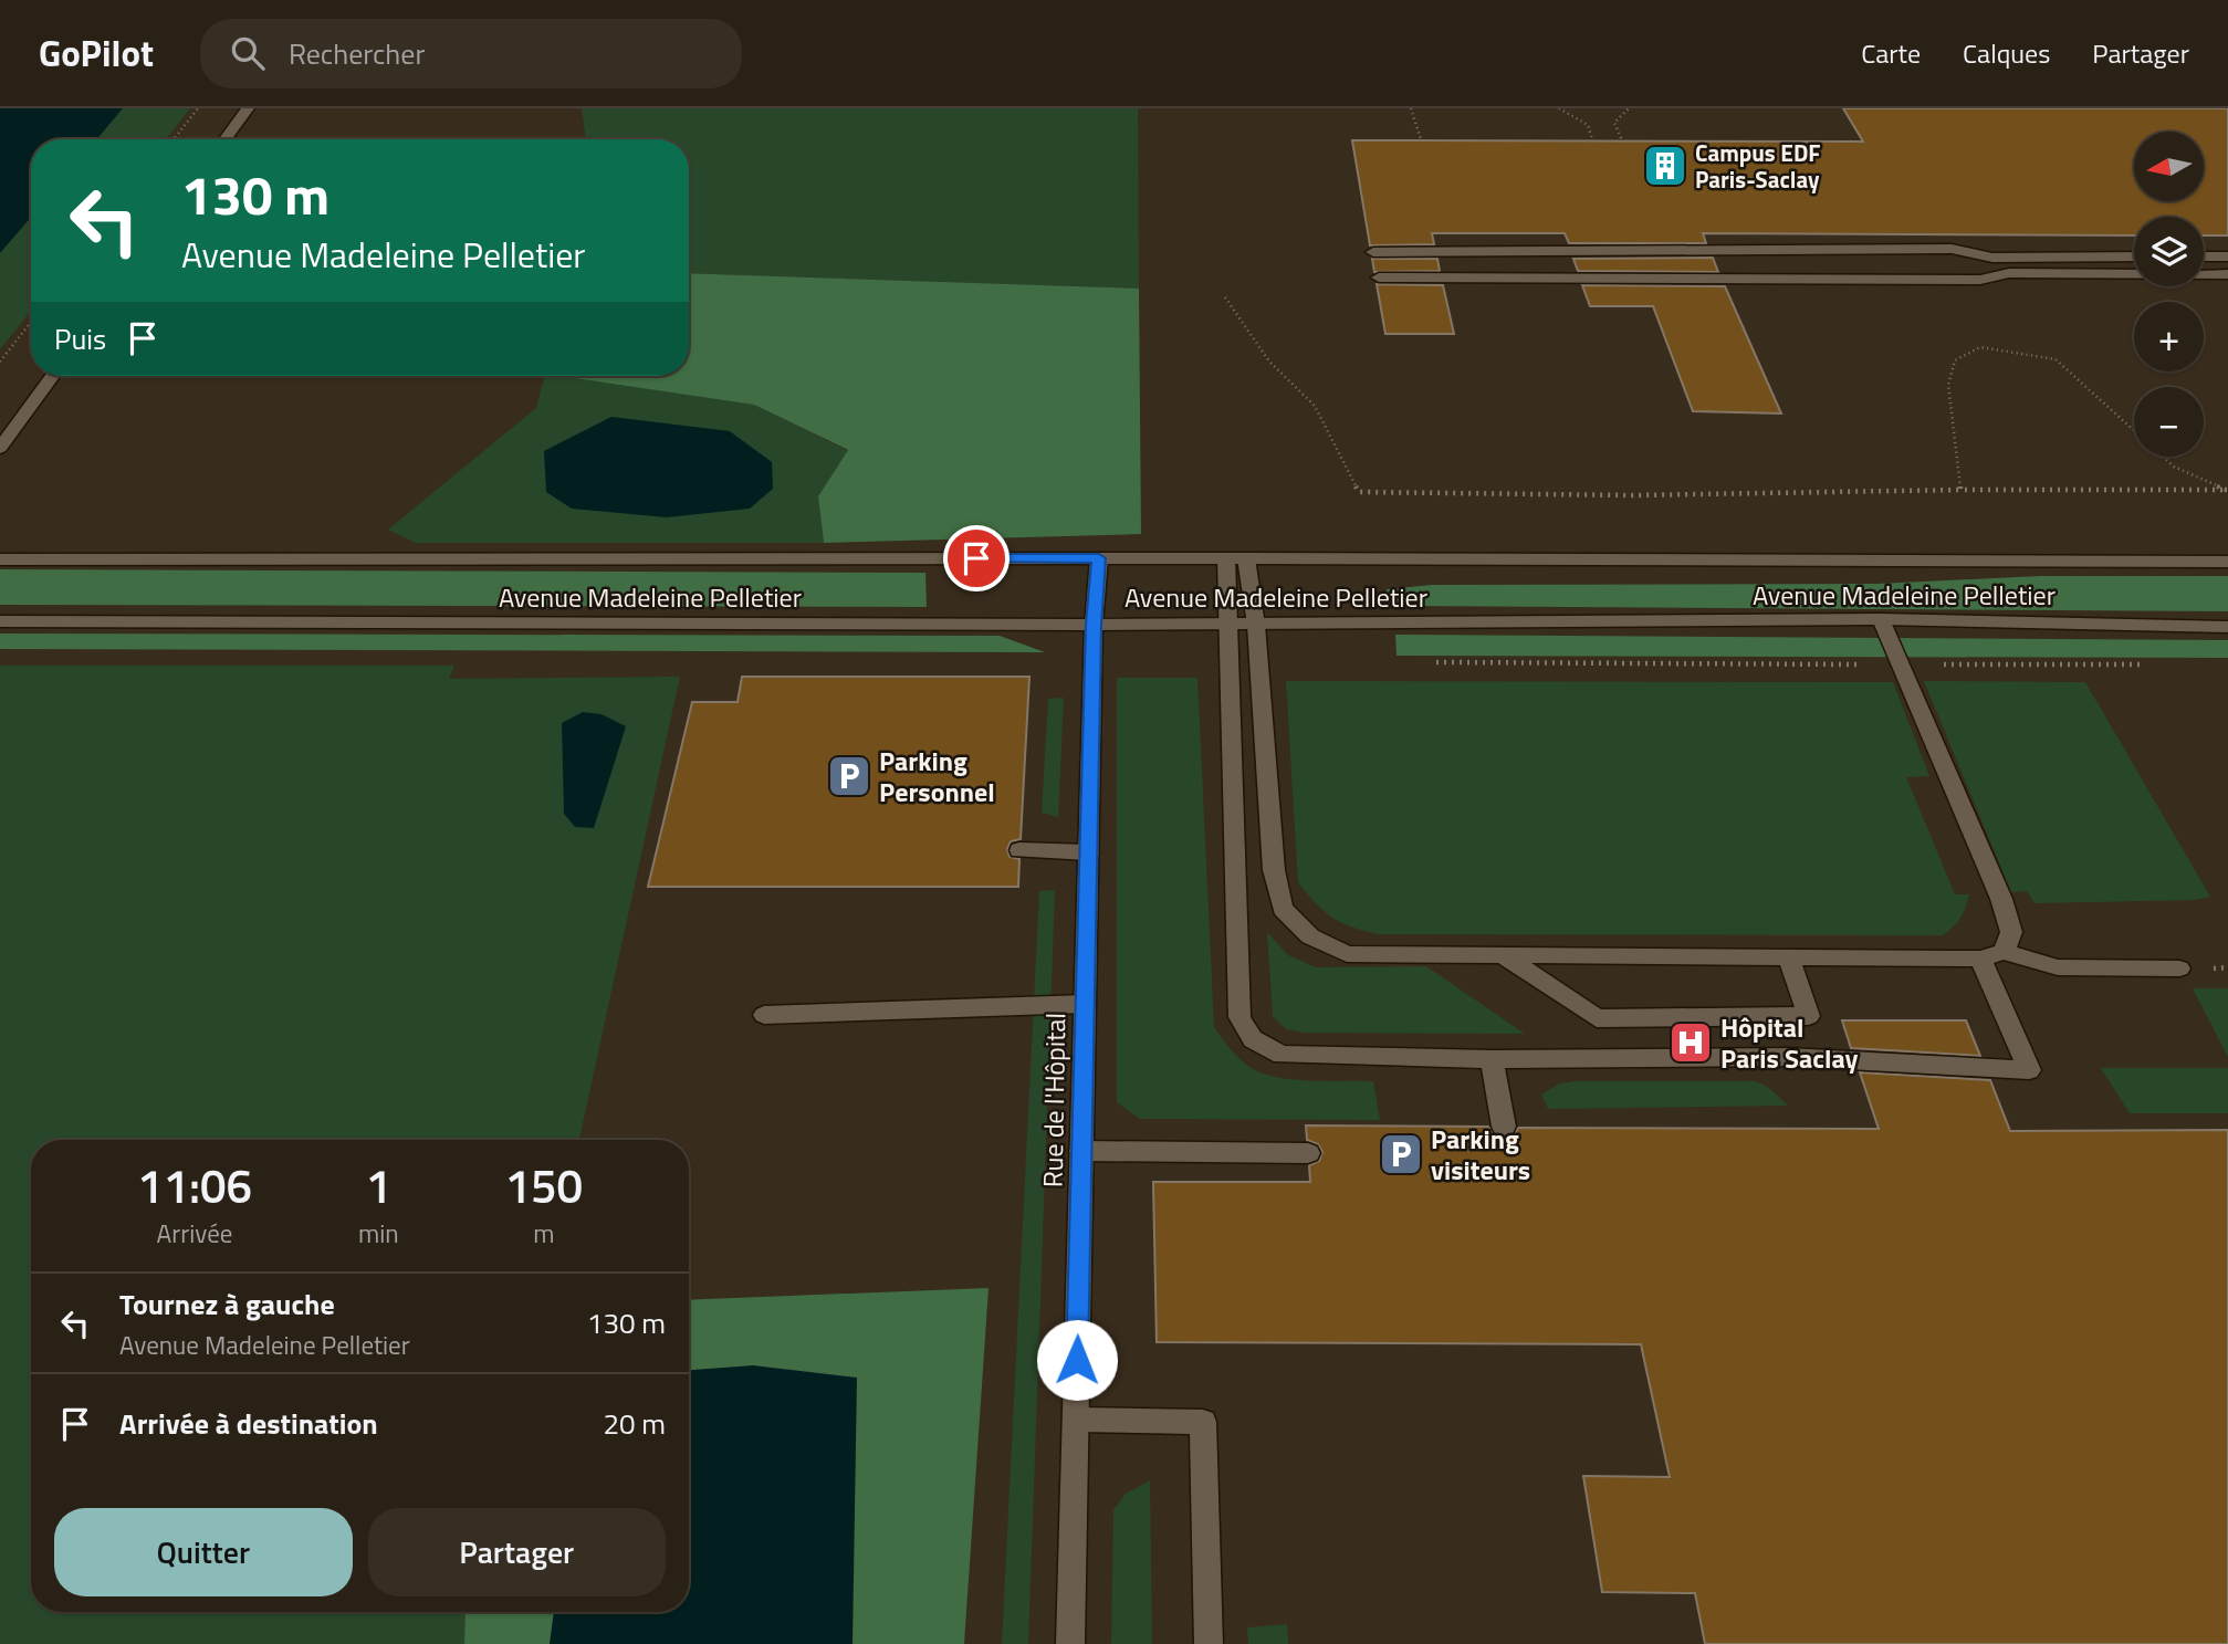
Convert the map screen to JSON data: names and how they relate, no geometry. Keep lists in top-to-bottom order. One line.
{"streets":{"street":["Avenue Madeleine Pelletier","Rue de l'Hôpital"]},"crossings":[["Avenue Madeleine Pelletier","Rue de l'Hôpital"]],"places":{"building":["Campus EDF Paris-Saclay"],"parking":["Parking Personnel","Parking visiteurs"],"hospital":["Hôpital Paris Saclay"]},"north":"left","page":{"header":"GoPilot","search":"Rechercher","nav":["Carte","Calques","Partager"],"map_buttons":["+","−"],"turn":["130 m","Avenue Madeleine Pelletier"],"then":"Puis","eta":["11:06","Arrivée","1","min","150","m"],"list":[{"name":"Tournez à gauche","note":"Avenue Madeleine Pelletier","value":"130 m"},{"name":"Arrivée à destination","value":"20 m"}],"buttons":["Quitter","Partager"]}}
